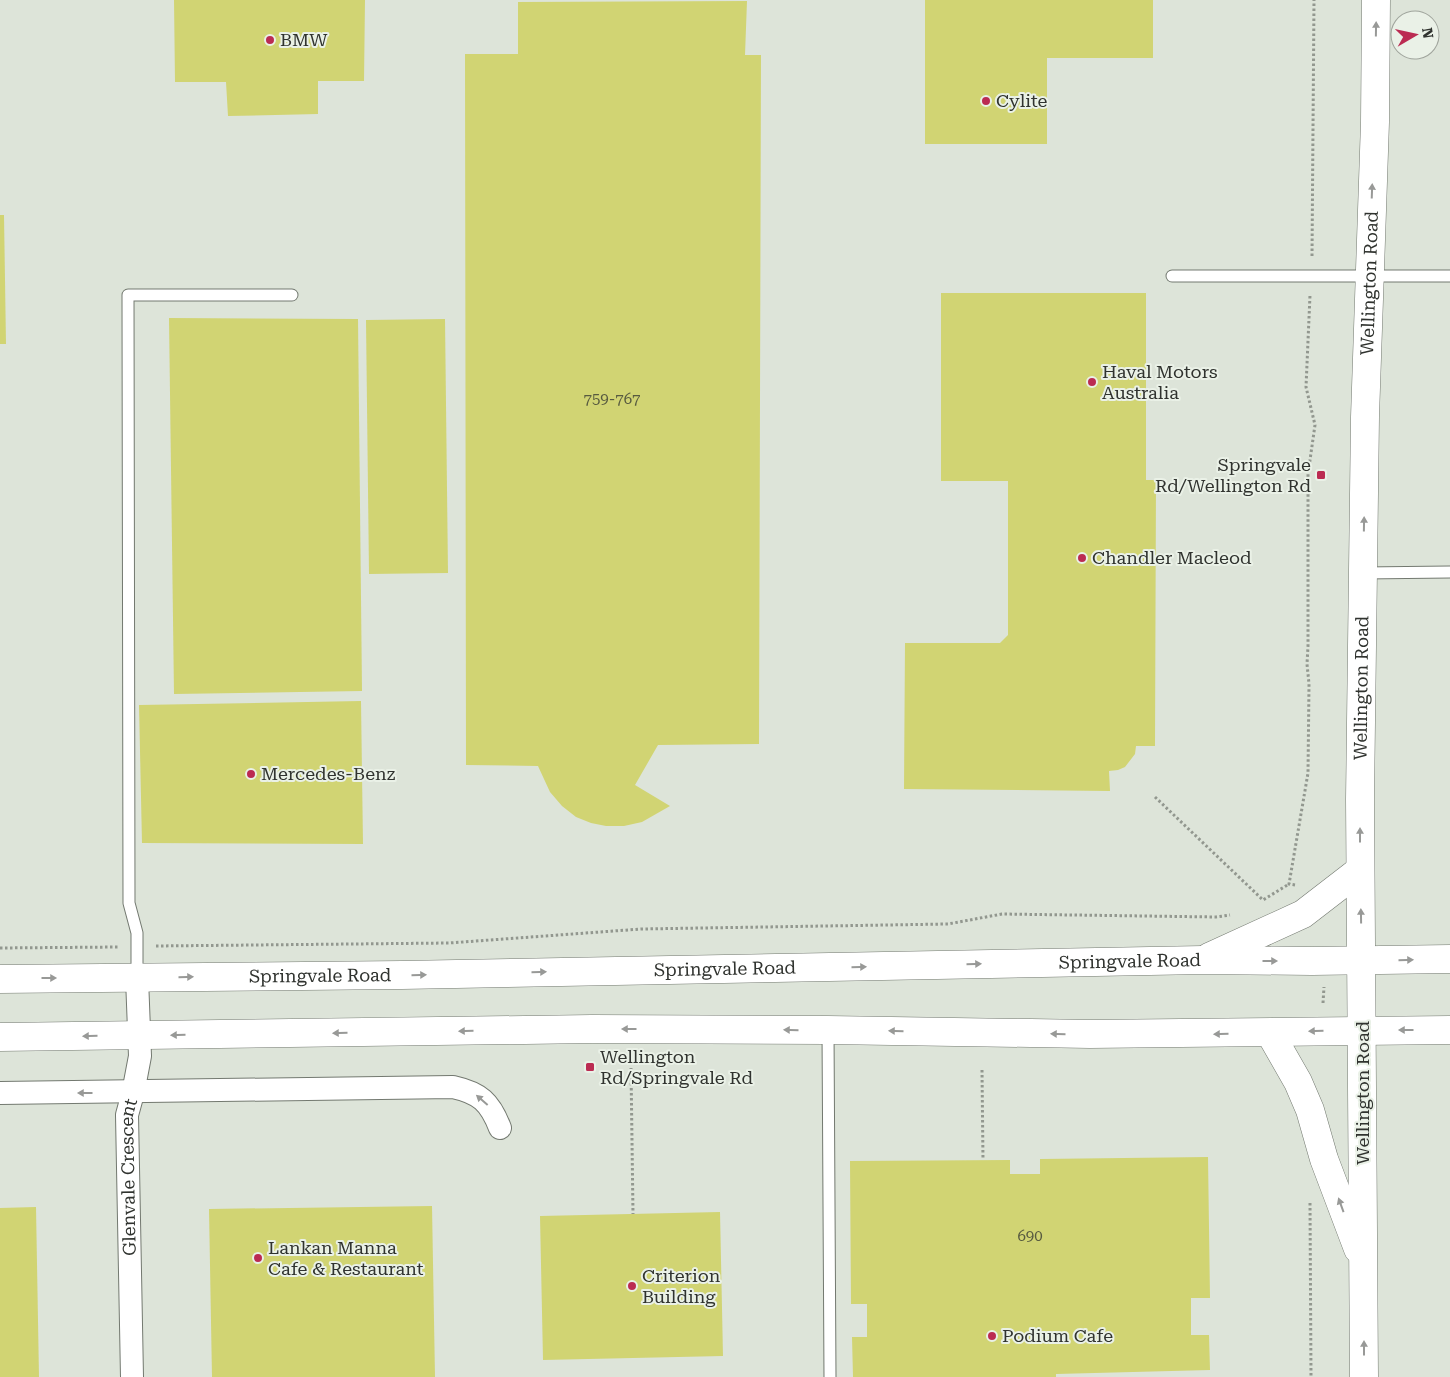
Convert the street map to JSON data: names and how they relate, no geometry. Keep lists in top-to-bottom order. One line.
{"streets":{"highway":["Wellington Road","Springvale Road"],"street":["Glenvale Crescent"]},"crossings":[["Wellington Road","Springvale Road"],["Springvale Road","Glenvale Crescent"]],"one_way":["Wellington Road"],"places":{"other":["BMW","Cylite","Haval Motors Australia","Chandler Macleod","Mercedes-Benz","Lankan Manna Cafe & Restaurant","Criterion Building","Podium Cafe"],"transit":["Springvale Rd/Wellington Rd","Wellington Rd/Springvale Rd"]},"house_numbers":["759-767","690"],"north":"right"}
